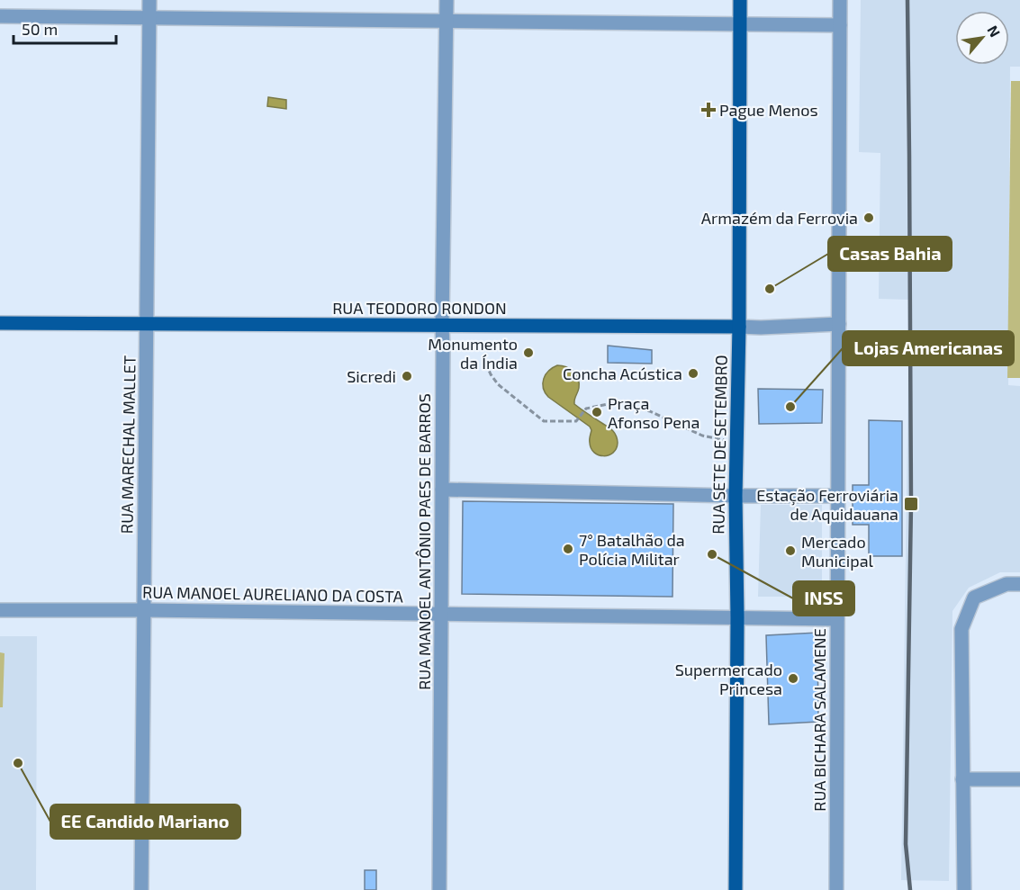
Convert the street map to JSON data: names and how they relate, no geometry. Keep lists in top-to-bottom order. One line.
{"streets":{"main road":["RUA TEODORO RONDON","RUA SETE DE SETEMBRO"],"street":["RUA MARECHAL MALLET","RUA MANOEL ANTÔNIO PAES DE BARROS","RUA MANOEL AURELIANO DA COSTA","RUA BICHARA SALAMENE"]},"crossings":[["RUA TEODORO RONDON","RUA MARECHAL MALLET"],["RUA TEODORO RONDON","RUA SETE DE SETEMBRO"],["RUA TEODORO RONDON","RUA MANOEL ANTÔNIO PAES DE BARROS"],["RUA TEODORO RONDON","RUA BICHARA SALAMENE"],["RUA MARECHAL MALLET","RUA MANOEL AURELIANO DA COSTA"],["RUA SETE DE SETEMBRO","RUA MANOEL AURELIANO DA COSTA"],["RUA MANOEL ANTÔNIO PAES DE BARROS","RUA MANOEL AURELIANO DA COSTA"],["RUA MANOEL AURELIANO DA COSTA","RUA BICHARA SALAMENE"]],"places":{"health":["Pague Menos"],"other":["Armazém da Ferrovia","Casas Bahia","Monumento da Índia","Concha Acústica","Sicredi","Lojas Americanas","Praça Afonso Pena","7° Batalhão da Polícia Militar","Mercado Municipal","INSS","Supermercado Princesa","EE Candido Mariano"],"transit":["Estação Ferroviária de Aquidauana"]},"scale_bar":"50 m","north":"top right"}
